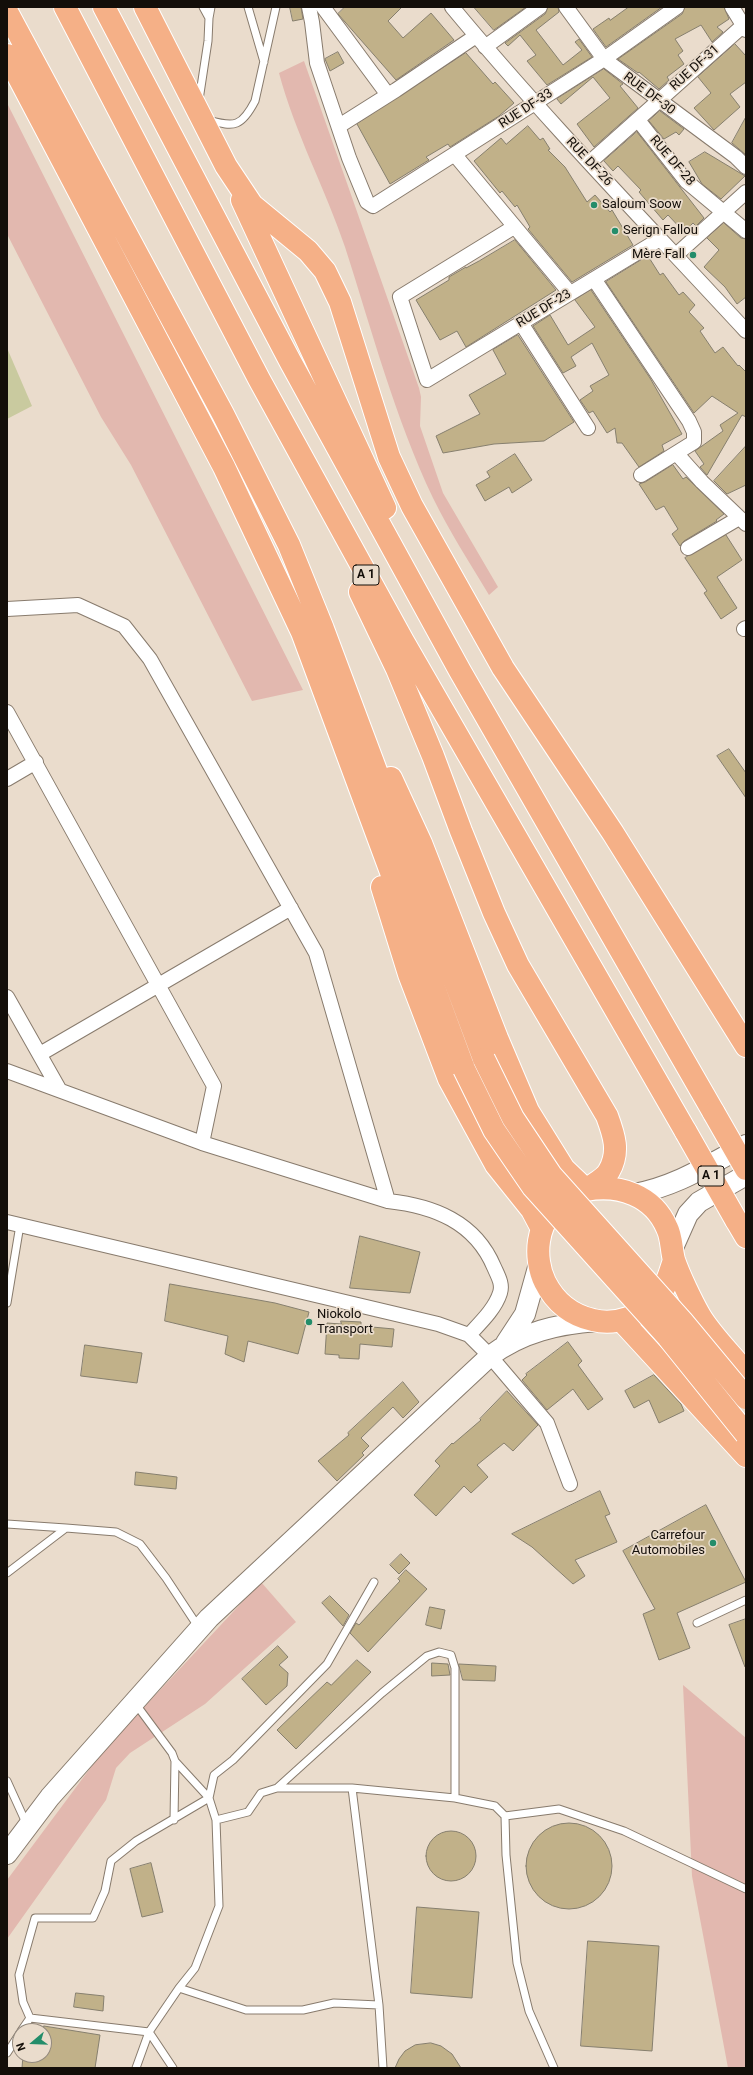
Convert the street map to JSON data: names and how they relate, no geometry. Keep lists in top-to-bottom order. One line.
{"streets":{"highway":["A 1"],"street":["RUE DF-31","RUE DF-30","RUE DF-33","RUE DF-28","RUE DF-26","RUE DF-23"]},"crossings":[["RUE DF-31","RUE DF-30"],["RUE DF-31","RUE DF-28"],["RUE DF-31","RUE DF-26"],["RUE DF-30","RUE DF-33"],["RUE DF-33","RUE DF-26"],["RUE DF-26","RUE DF-23"]],"places":["Saloum Soow","Serign Fallou","Mère Fall","Niokolo Transport","Carrefour Automobiles"],"north":"left"}
